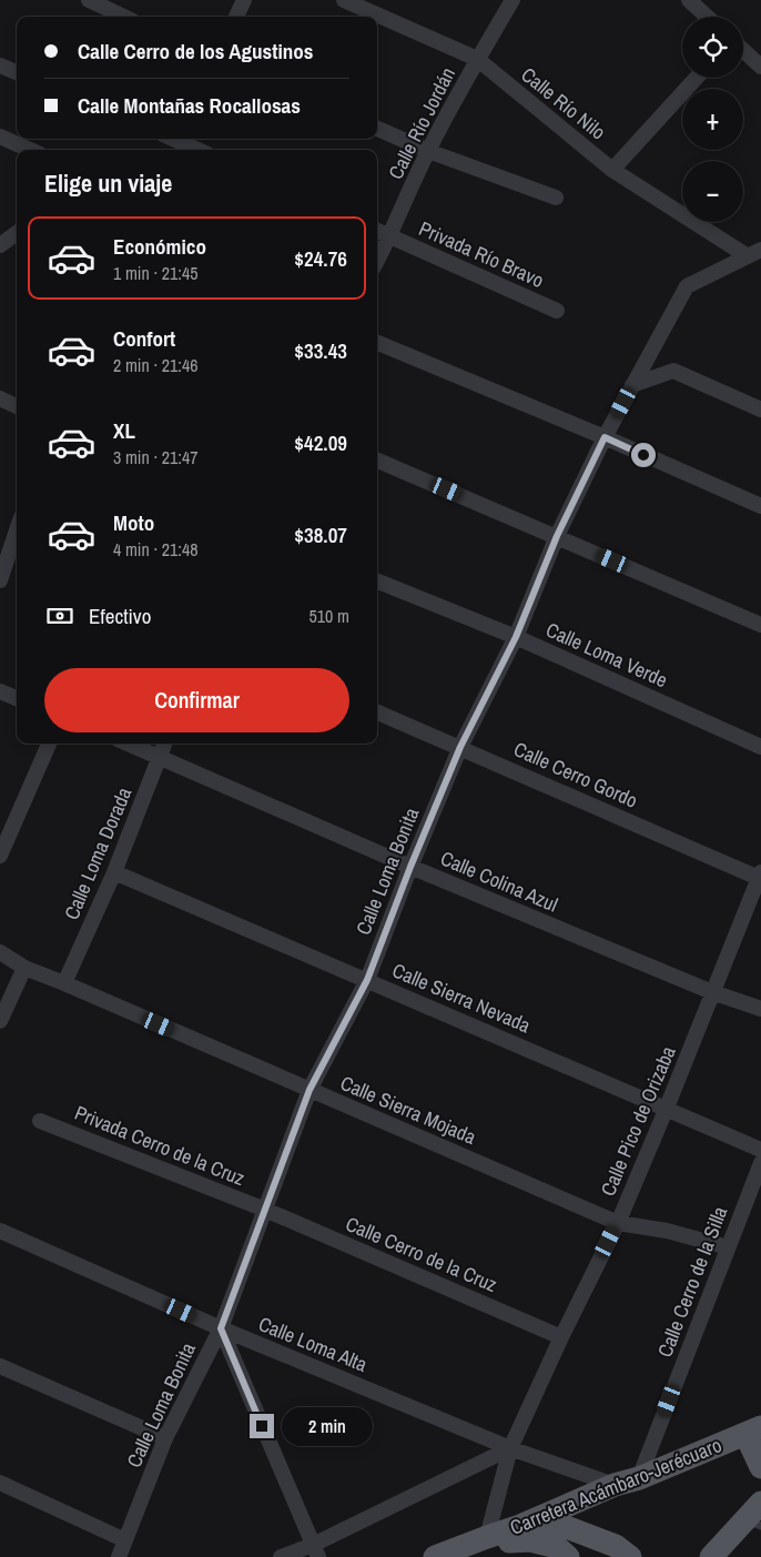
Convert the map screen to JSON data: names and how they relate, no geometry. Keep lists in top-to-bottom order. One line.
{"streets":{"main road":["Carretera Acámbaro-Jerécuaro"],"street":["Calle Río Nilo","Calle Río Jordán","Privada Río Bravo","Calle Loma Verde","Calle Cerro Gordo","Calle Loma Dorada","Calle Loma Bonita","Calle Colina Azul","Calle Sierra Nevada","Calle Sierra Mojada","Calle Pico de Orizaba","Privada Cerro de la Cruz","Calle Cerro de la Cruz","Calle Cerro de la Silla","Calle Loma Alta"]},"crossings":[["Calle Río Nilo","Calle Río Jordán"],["Calle Río Nilo","Calle Loma Bonita"],["Calle Río Jordán","Privada Río Bravo"],["Calle Loma Verde","Calle Loma Bonita"],["Calle Cerro Gordo","Calle Loma Bonita"],["Calle Cerro Gordo","Calle Pico de Orizaba"],["Calle Loma Dorada","Calle Colina Azul"],["Calle Loma Dorada","Calle Sierra Nevada"],["Calle Loma Dorada","Calle Sierra Mojada"],["Calle Loma Bonita","Calle Colina Azul"],["Calle Loma Bonita","Calle Sierra Nevada"],["Calle Loma Bonita","Calle Sierra Mojada"],["Calle Loma Bonita","Privada Cerro de la Cruz"],["Calle Loma Bonita","Calle Cerro de la Cruz"],["Calle Loma Bonita","Calle Loma Alta"],["Calle Colina Azul","Calle Pico de Orizaba"],["Calle Sierra Nevada","Calle Pico de Orizaba"],["Calle Sierra Mojada","Calle Pico de Orizaba"],["Calle Sierra Mojada","Calle Cerro de la Silla"],["Calle Pico de Orizaba","Calle Cerro de la Cruz"],["Calle Pico de Orizaba","Calle Loma Alta"],["Calle Pico de Orizaba","Carretera Acámbaro-Jerécuaro"],["Privada Cerro de la Cruz","Calle Cerro de la Cruz"],["Calle Cerro de la Silla","Carretera Acámbaro-Jerécuaro"],["Calle Loma Alta","Carretera Acámbaro-Jerécuaro"]],"page":{"map_buttons":["+","−"],"banner":["Calle Cerro de los Agustinos","Calle Montañas Rocallosas"],"heading":"Elige un viaje","list":[{"name":"Económico","note":"1 min · 21:45","value":"$24.76"},{"name":"Confort","note":"2 min · 21:46","value":"$33.43"},{"name":"XL","note":"3 min · 21:47","value":"$42.09"},{"name":"Moto","note":"4 min · 21:48","value":"$38.07"}],"pay":["Efectivo","510 m"],"buttons":"Confirmar","bubble":"2 min"}}
